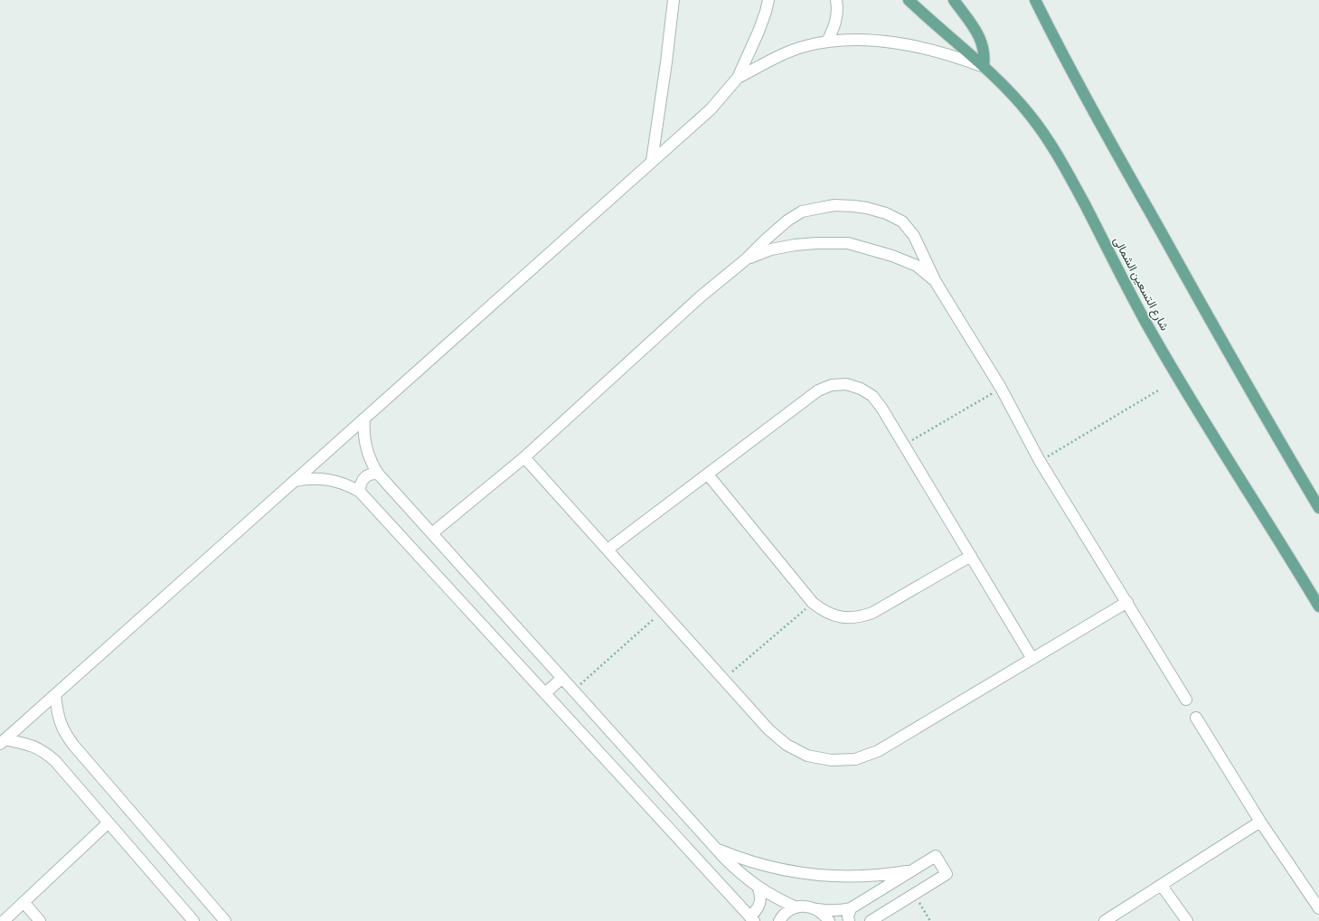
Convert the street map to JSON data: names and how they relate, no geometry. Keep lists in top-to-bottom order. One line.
{"streets":{"main road":["شارع التسعين الشمالى"]}}
